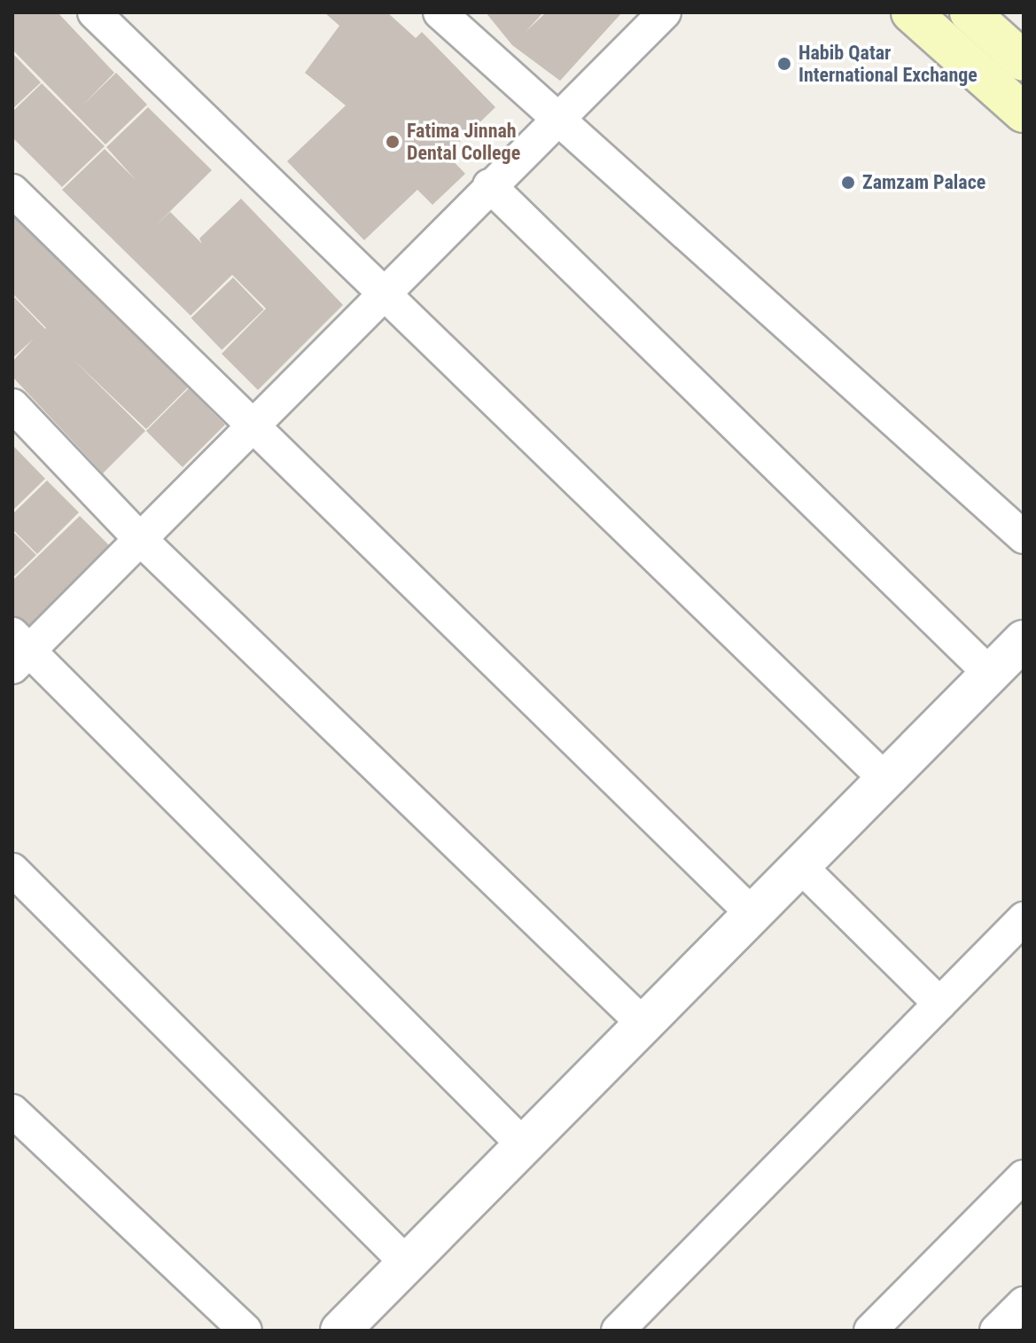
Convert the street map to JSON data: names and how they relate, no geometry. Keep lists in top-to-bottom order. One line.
{"places":["Habib Qatar International Exchange","Fatima Jinnah Dental College","Zamzam Palace"]}
